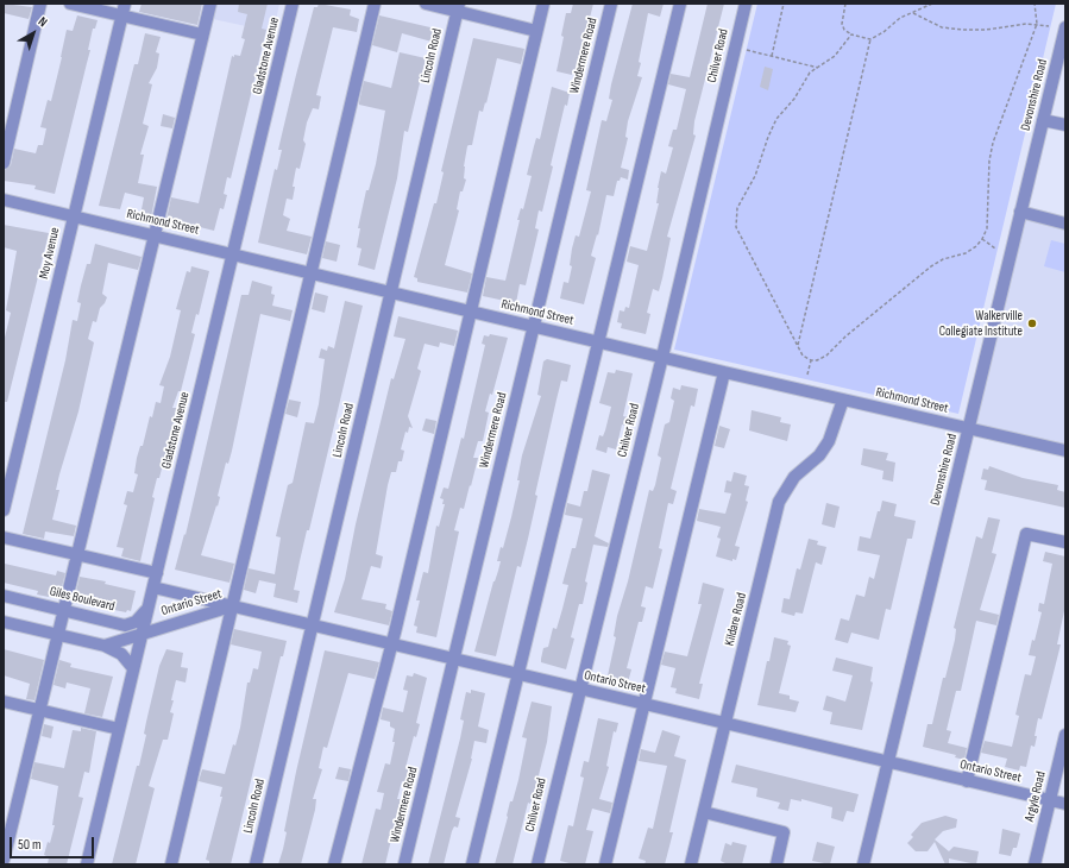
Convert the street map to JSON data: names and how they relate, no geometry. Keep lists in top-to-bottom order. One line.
{"streets":{"street":["Gladstone Avenue","Lincoln Road","Windermere Road","Chilver Road","Devonshire Road","Richmond Street","Moy Avenue","Giles Boulevard","Ontario Street","Kildare Road","Argyle Road"]},"crossings":[["Gladstone Avenue","Richmond Street"],["Gladstone Avenue","Giles Boulevard"],["Gladstone Avenue","Ontario Street"],["Lincoln Road","Richmond Street"],["Lincoln Road","Ontario Street"],["Windermere Road","Richmond Street"],["Windermere Road","Ontario Street"],["Chilver Road","Richmond Street"],["Chilver Road","Ontario Street"],["Devonshire Road","Richmond Street"],["Devonshire Road","Ontario Street"],["Richmond Street","Moy Avenue"],["Richmond Street","Kildare Road"],["Ontario Street","Kildare Road"],["Ontario Street","Argyle Road"]],"places":["Walkerville Collegiate Institute"],"scale_bar":"50 m","north":"top right"}
